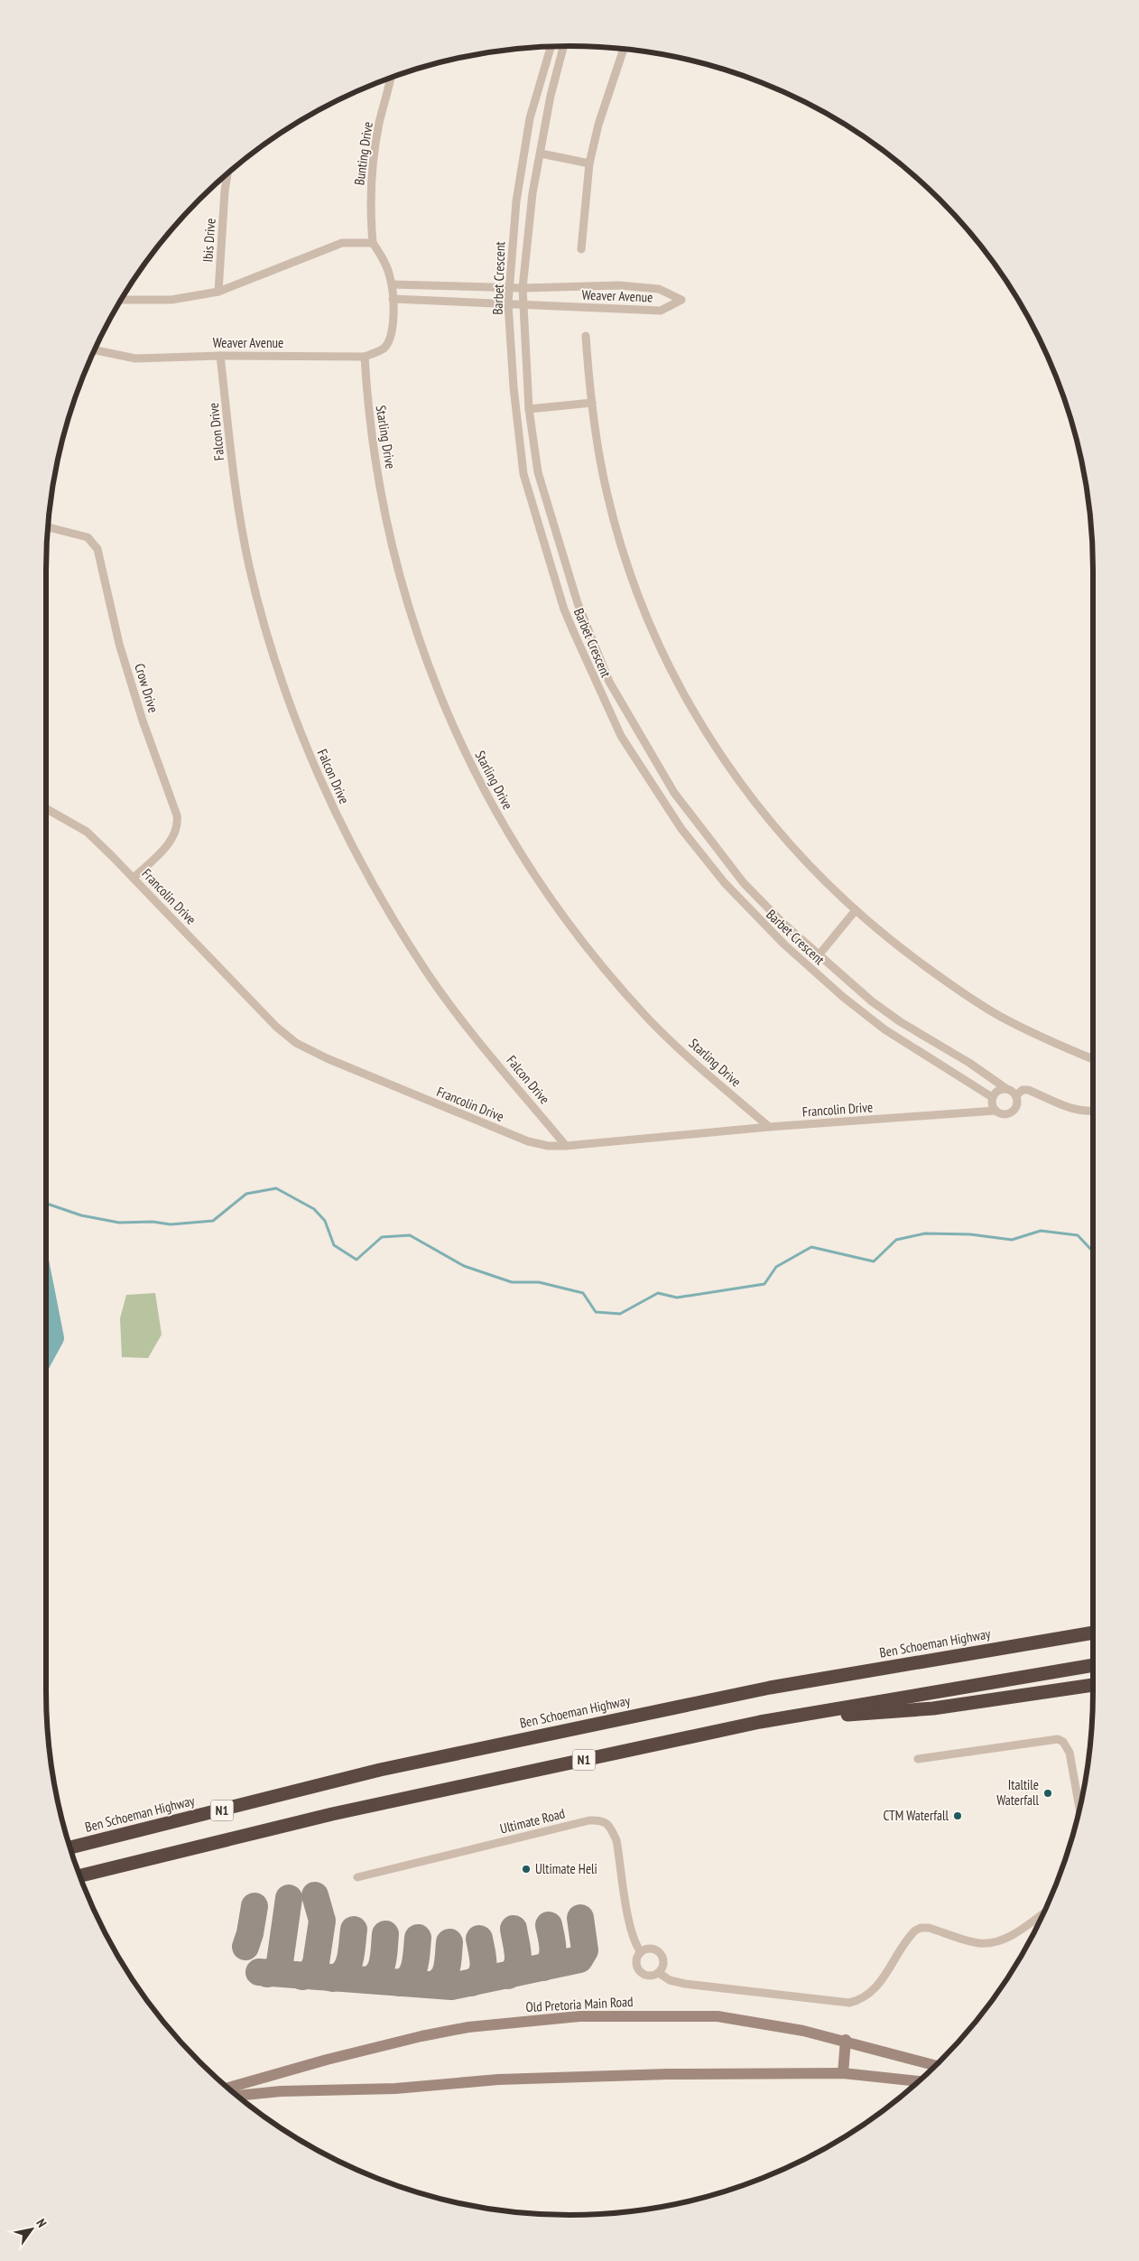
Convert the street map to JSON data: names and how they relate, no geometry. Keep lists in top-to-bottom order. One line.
{"streets":{"highway":["Ben Schoeman Highway","N1"],"main road":["Old Pretoria Main Road"],"street":["Bunting Drive","Ibis Drive","Barbet Crescent","Weaver Avenue","Falcon Drive","Starling Drive","Crow Drive","Francolin Drive","Ultimate Road"]},"crossings":[["Bunting Drive","Weaver Avenue"],["Barbet Crescent","Weaver Avenue"],["Barbet Crescent","Francolin Drive"],["Weaver Avenue","Falcon Drive"],["Weaver Avenue","Starling Drive"],["Falcon Drive","Francolin Drive"],["Starling Drive","Francolin Drive"],["Crow Drive","Francolin Drive"]],"places":["Italtile Waterfall","CTM Waterfall","Ultimate Heli"],"north":"top right"}
